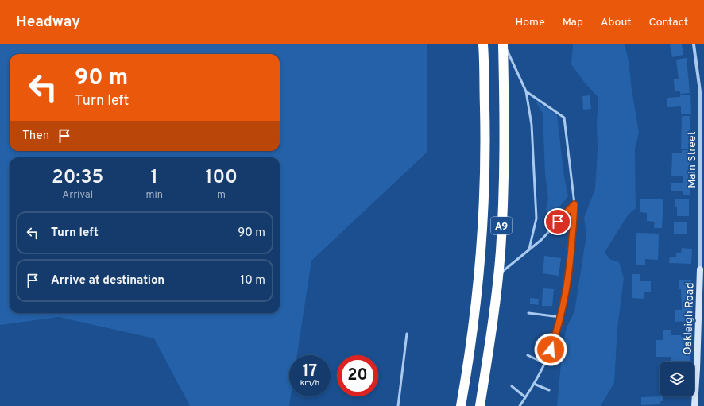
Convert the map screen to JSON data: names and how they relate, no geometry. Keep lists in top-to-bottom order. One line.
{"streets":{"highway":["A9"],"street":["Main Street","Oakleigh Road"]},"crossings":[["Main Street","Oakleigh Road"]],"page":{"header":"Headway","nav":["Home","Map","About","Contact"],"turn":["90 m","Turn left"],"then":"Then","eta":["20:35","Arrival","1","min","100","m"],"list":[{"name":"Turn left","value":"90 m"},{"name":"Arrive at destination","value":"10 m"}],"speed":"17 km/h","limit":"20"}}
